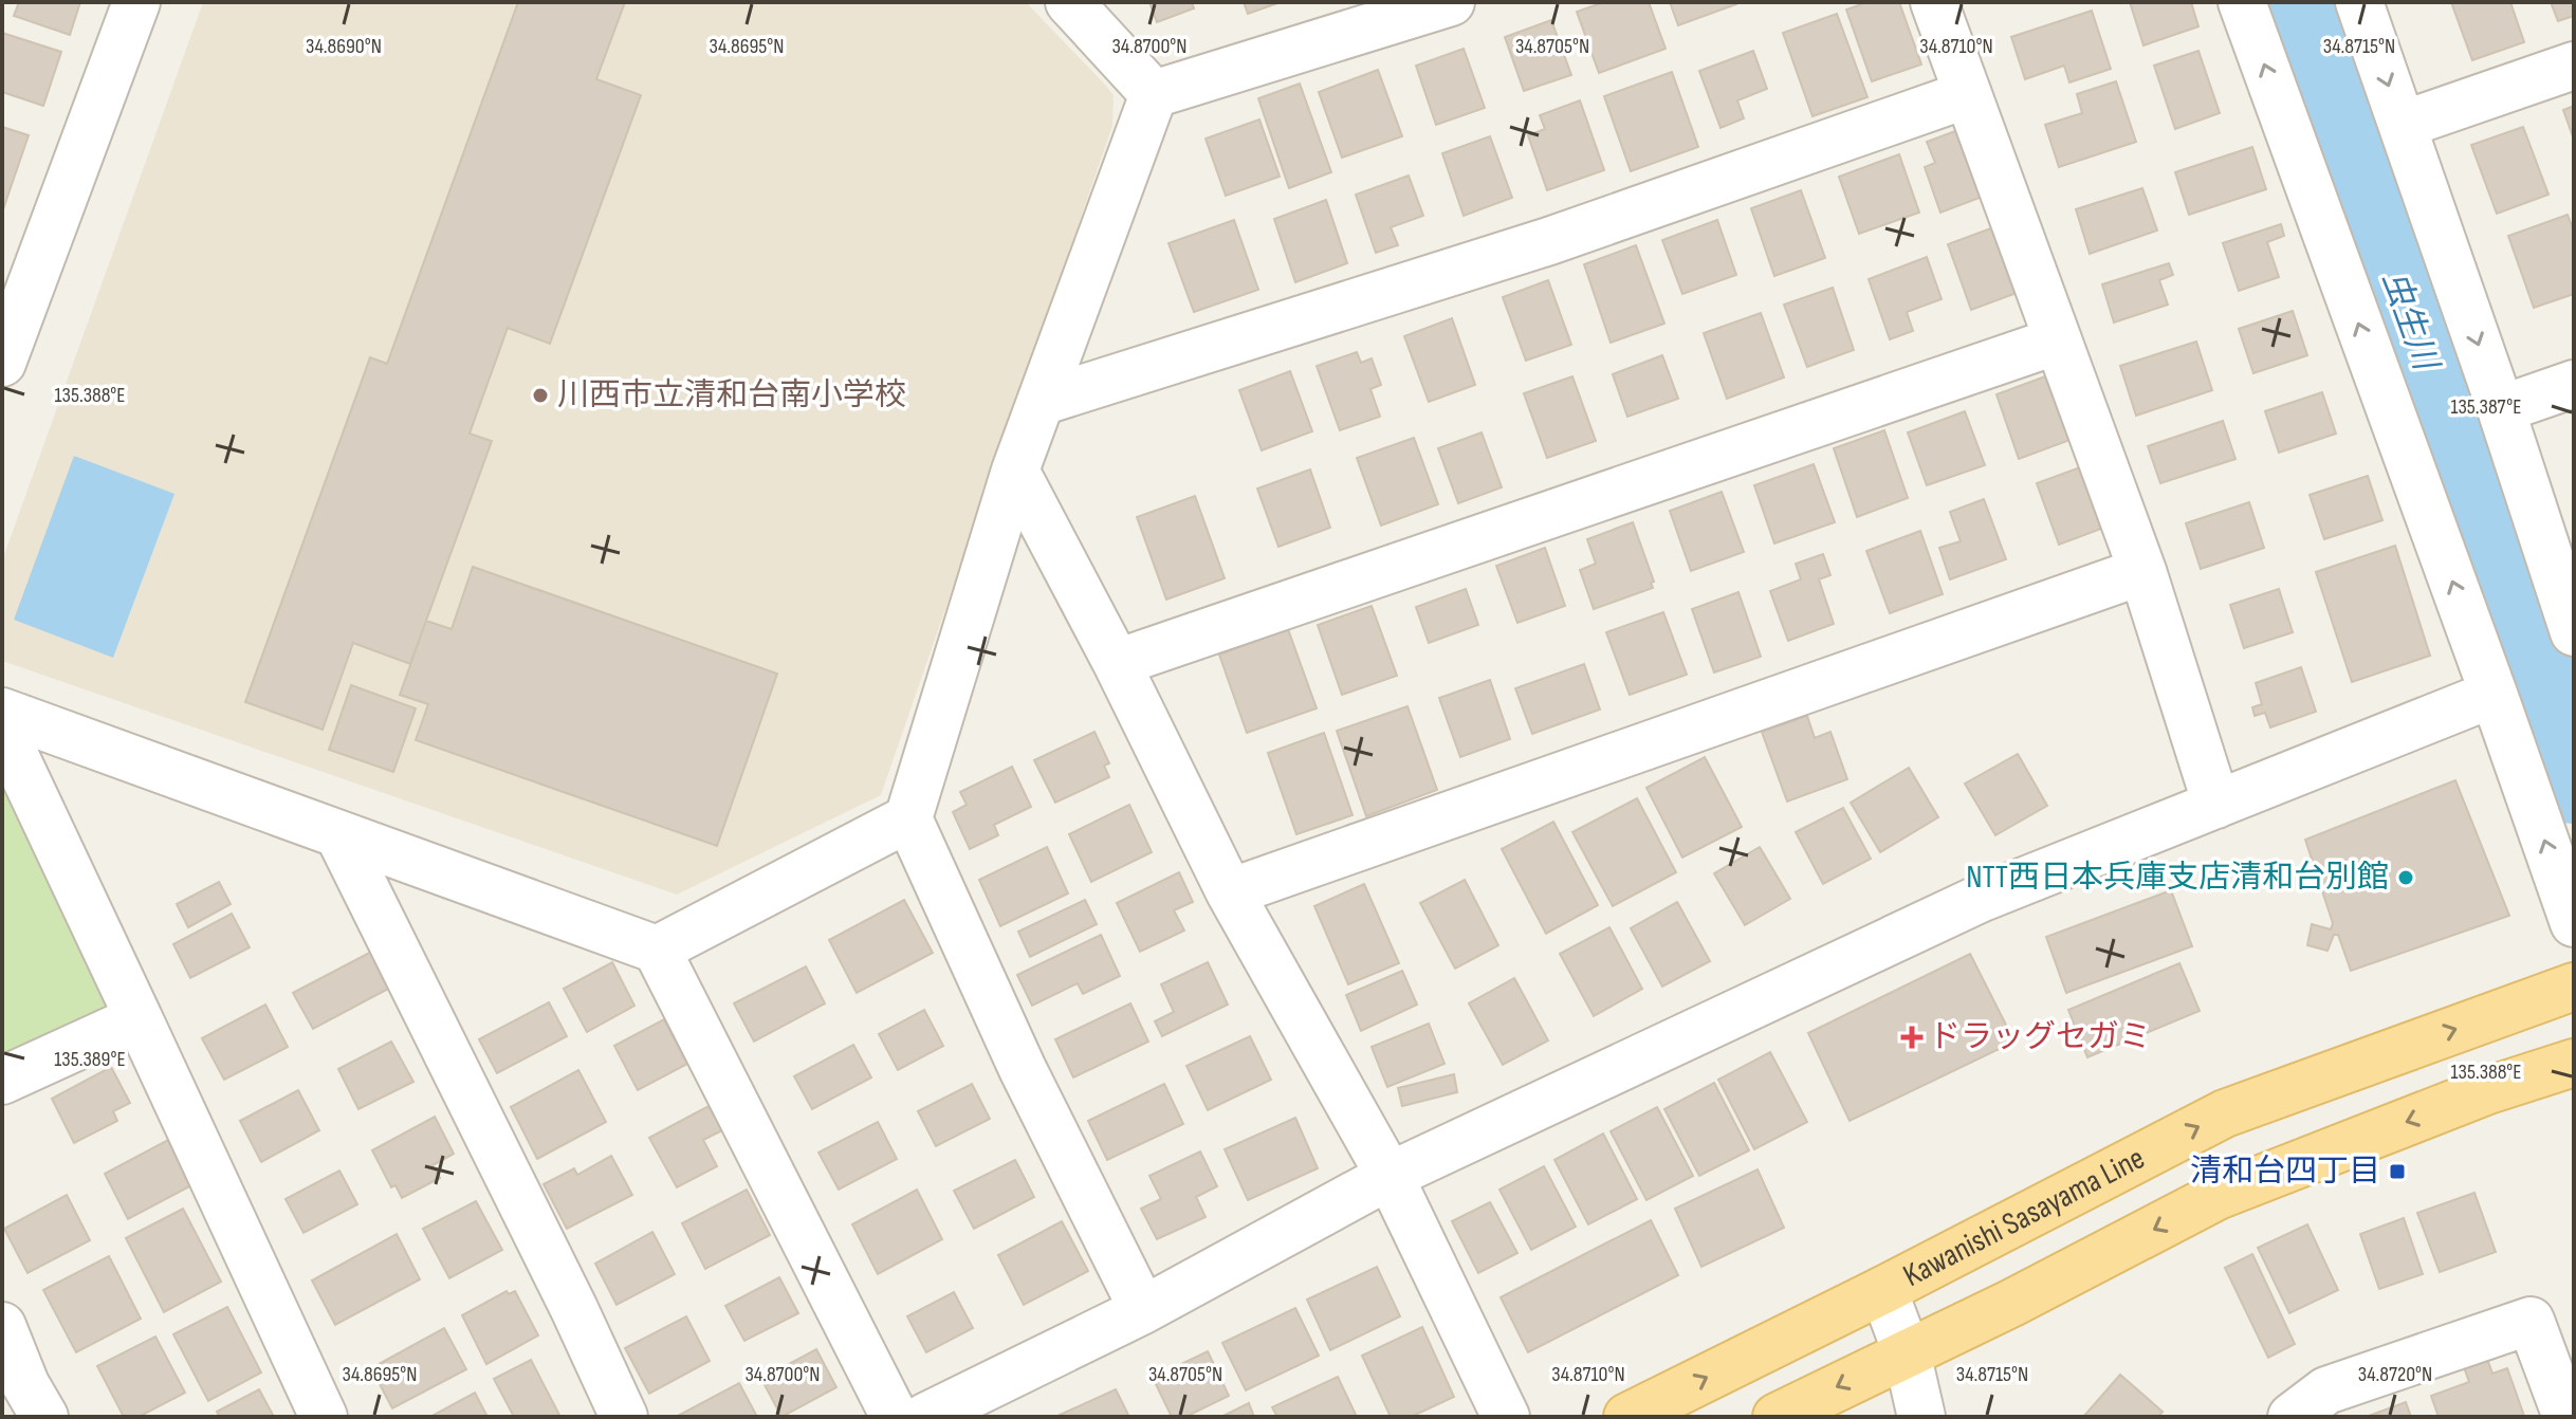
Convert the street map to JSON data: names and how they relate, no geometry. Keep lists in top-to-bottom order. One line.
{"streets":{"main road":["Kawanishi Sasayama Line"]},"water":["虫生川"],"places":{"other":["川西市立清和台南小学校","NTT西日本兵庫支店清和台別館"],"health":["ドラッグセガミ"],"transit":["清和台四丁目"]},"coordinates":["34.8690°N","34.8695°N","34.8700°N","34.8705°N","34.8710°N","34.8715°N","135.388°E","135.387°E","135.389°E","34.8720°N"]}
